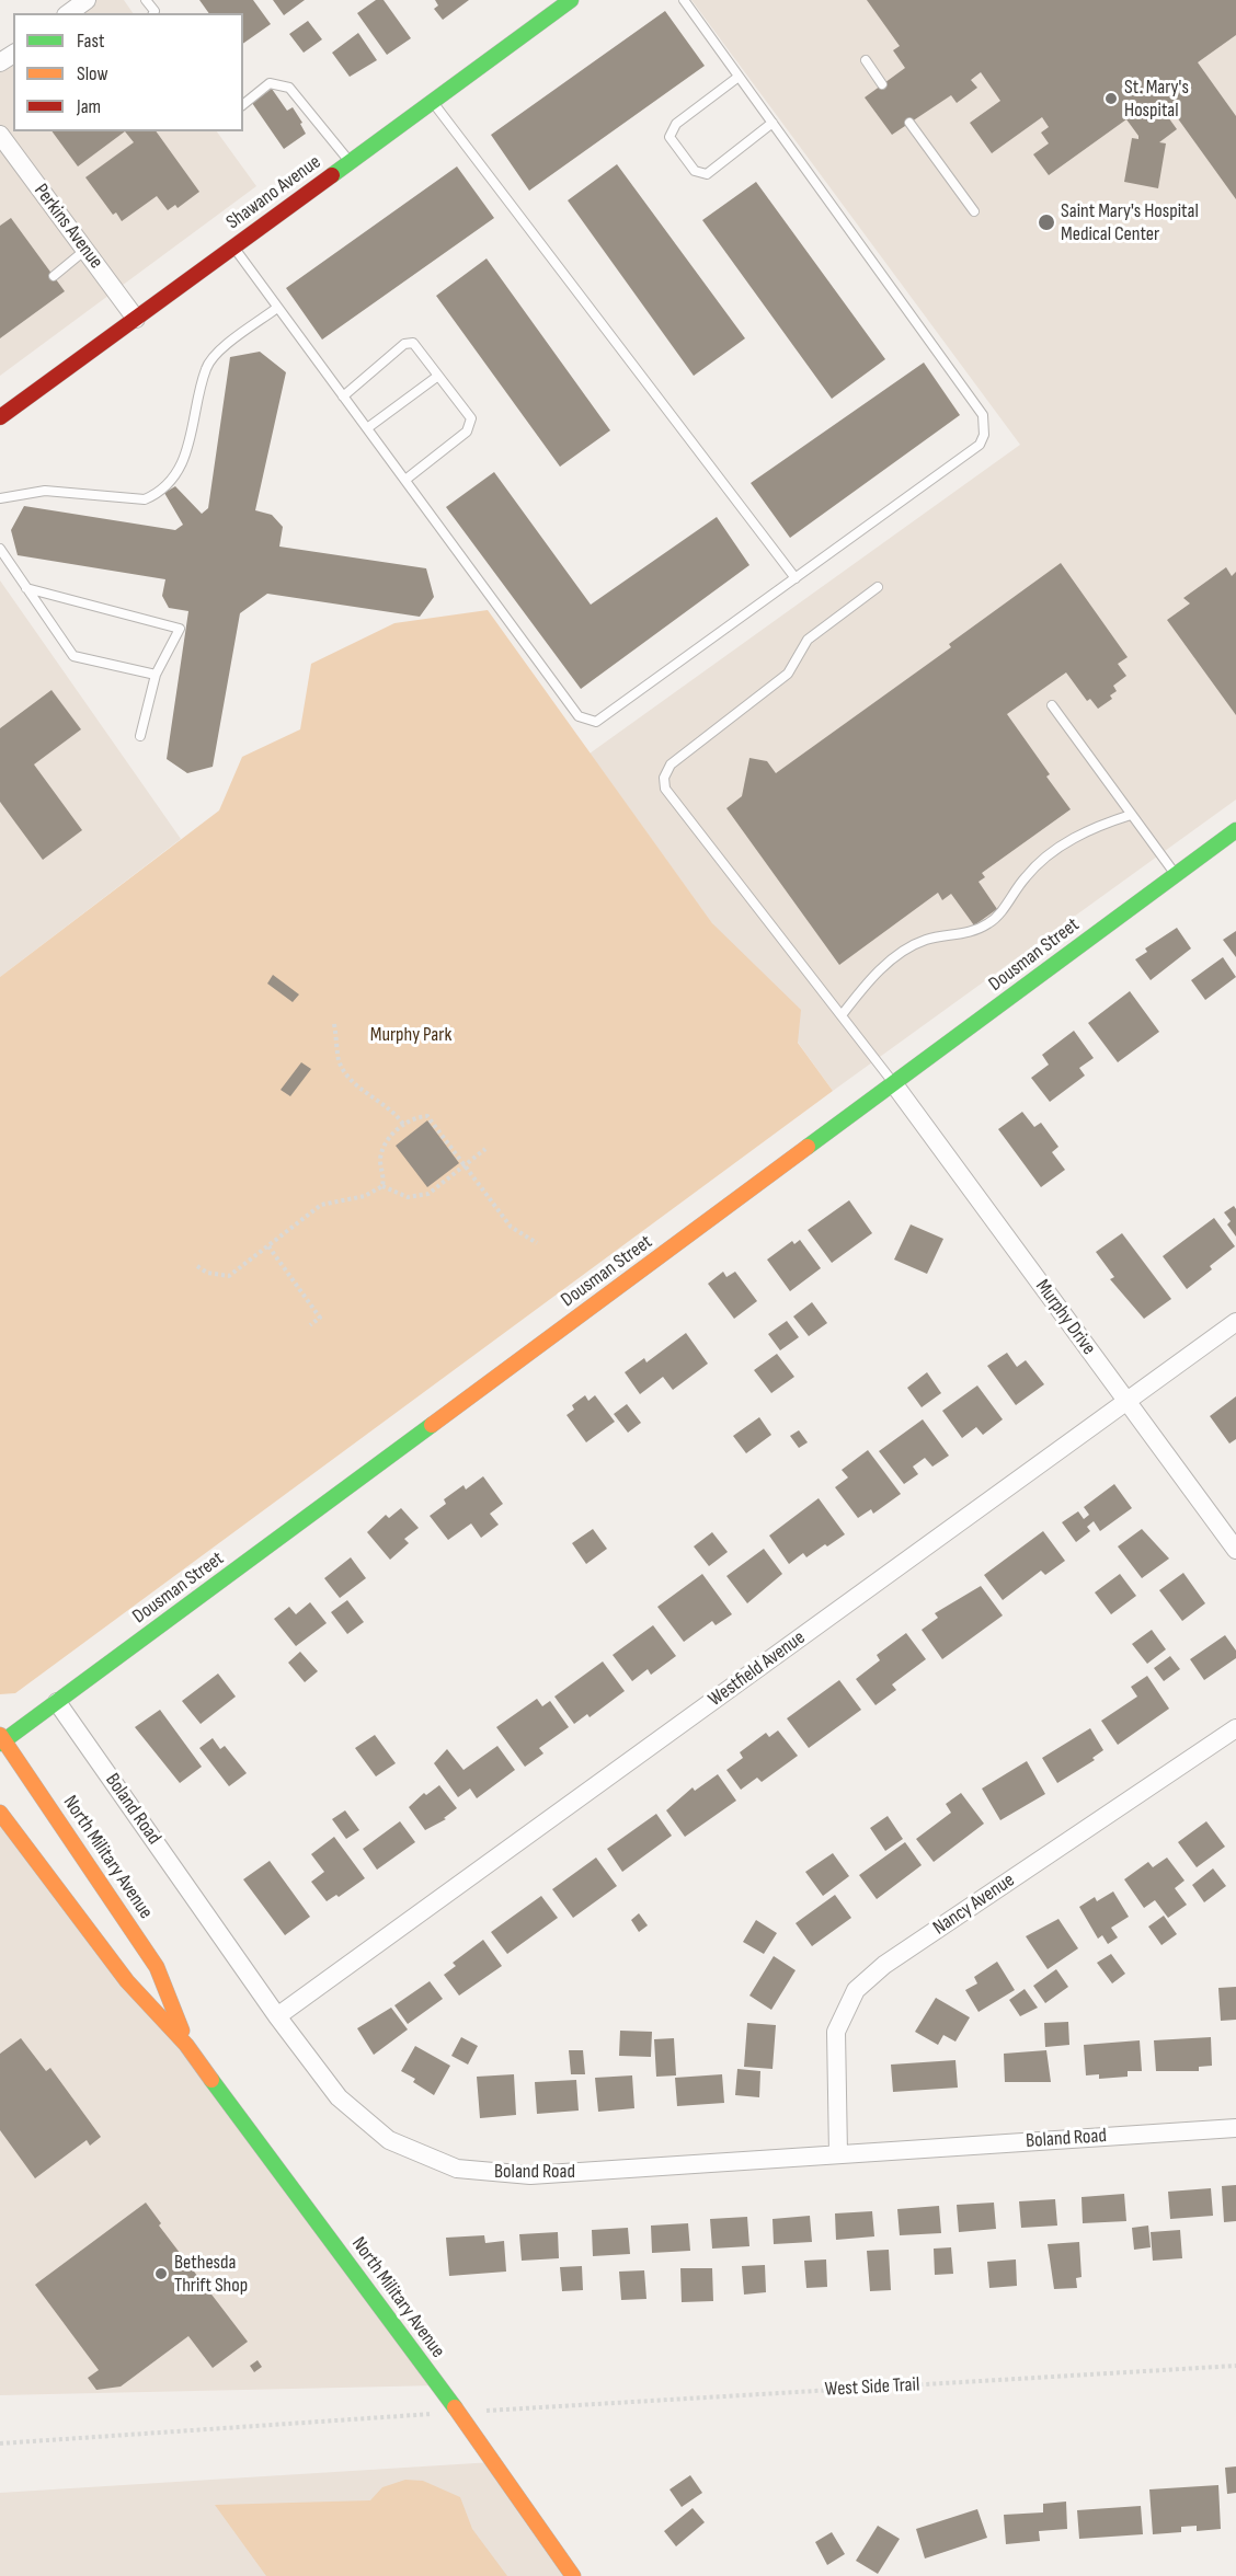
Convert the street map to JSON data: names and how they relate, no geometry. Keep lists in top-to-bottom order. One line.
{"streets":{"main road":["Shawano Avenue","Dousman Street","North Military Avenue"],"street":["Perkins Avenue","Murphy Drive","Westfield Avenue","Boland Road","Nancy Avenue"],"path":["West Side Trail"]},"crossings":[["Shawano Avenue","Perkins Avenue"],["Dousman Street","Murphy Drive"],["Dousman Street","Boland Road"],["Dousman Street","North Military Avenue"],["Murphy Drive","Westfield Avenue"],["Westfield Avenue","Boland Road"],["Boland Road","Nancy Avenue"]],"parks":["Murphy Park"],"places":["St. Mary's Hospital","Saint Mary's Hospital Medical Center","Bethesda Thrift Shop"],"legend":["Fast","Slow","Jam"]}
